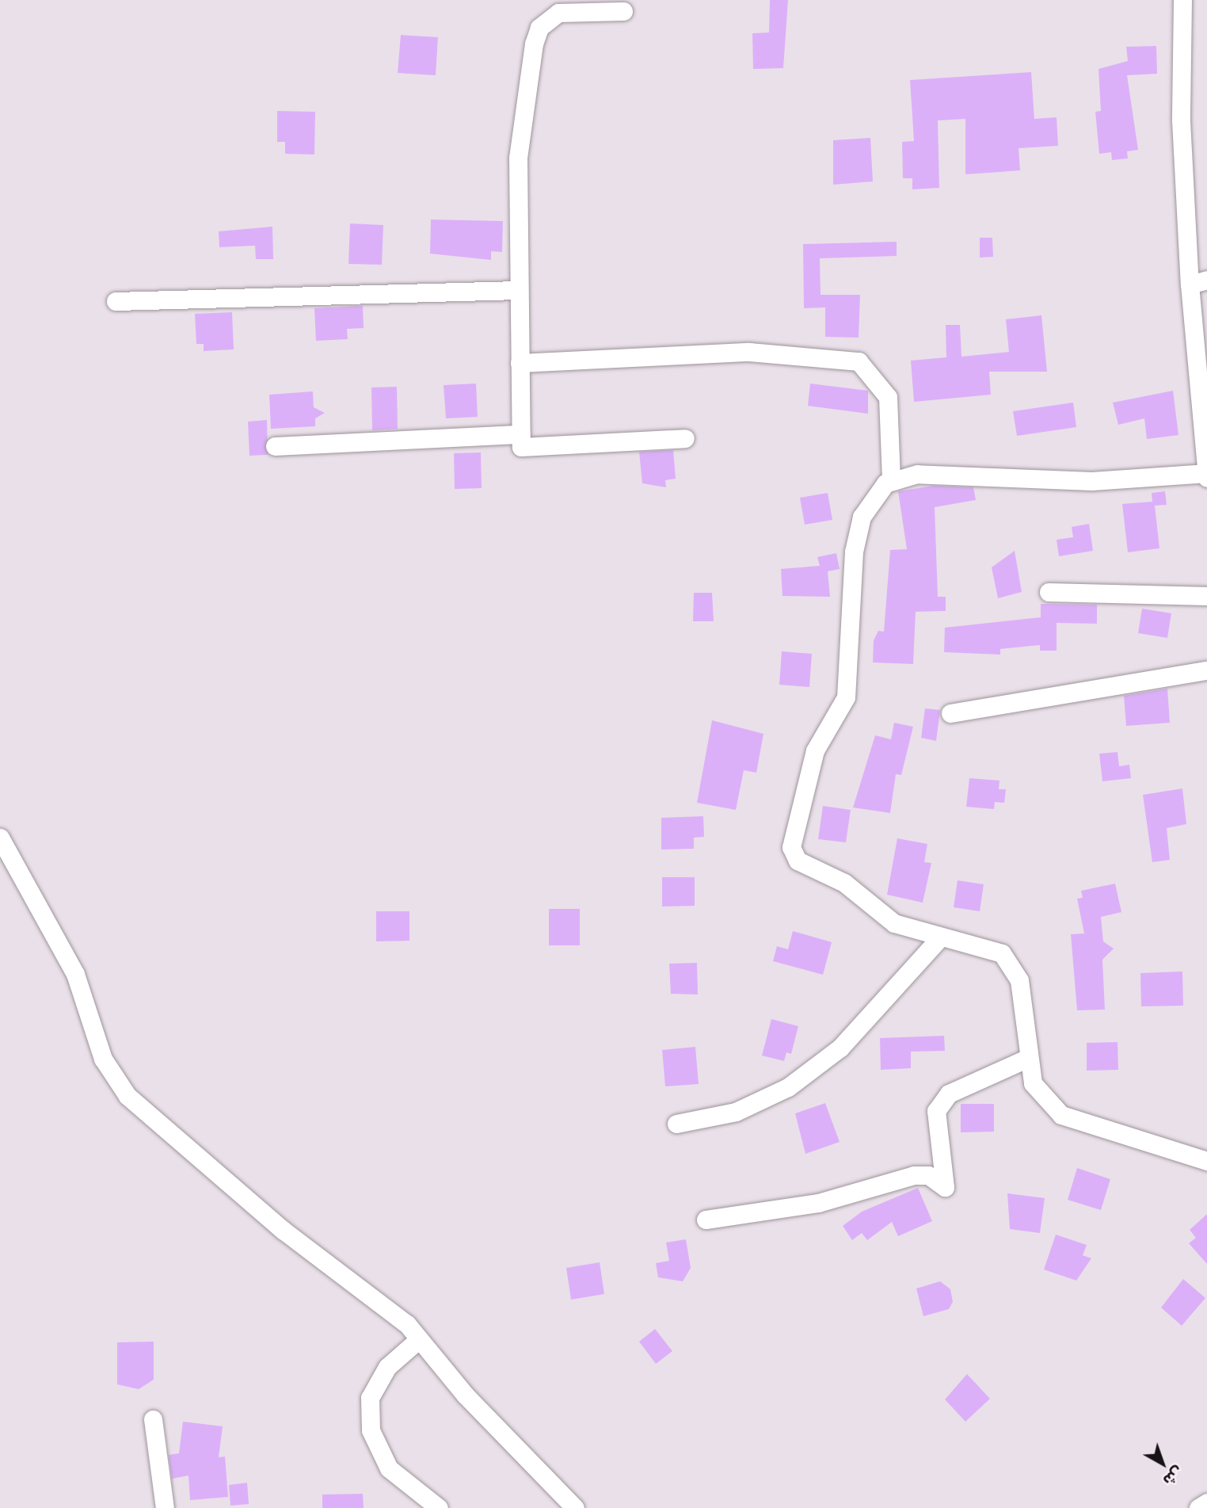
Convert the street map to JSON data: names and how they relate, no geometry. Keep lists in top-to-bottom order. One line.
{"north":"bottom right"}
